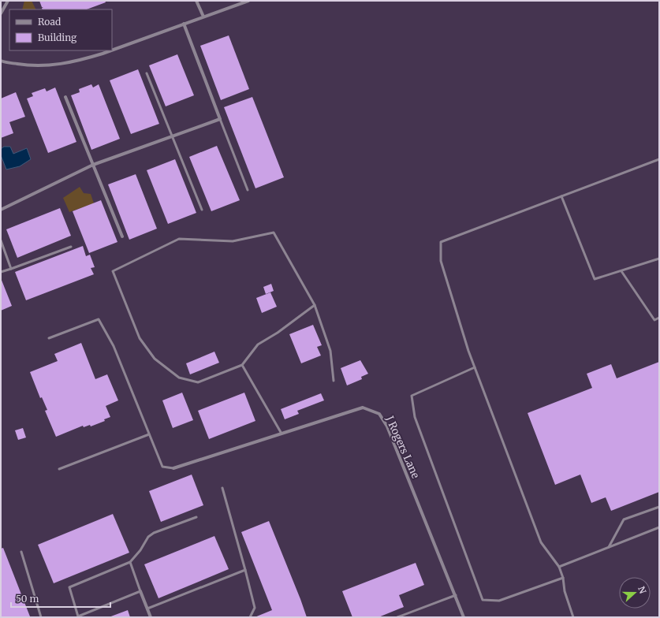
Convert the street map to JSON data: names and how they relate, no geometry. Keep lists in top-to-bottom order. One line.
{"streets":{"street":["J Rogers Lane"]},"legend":["Road","Building"],"scale_bar":"50 m","north":"right"}
